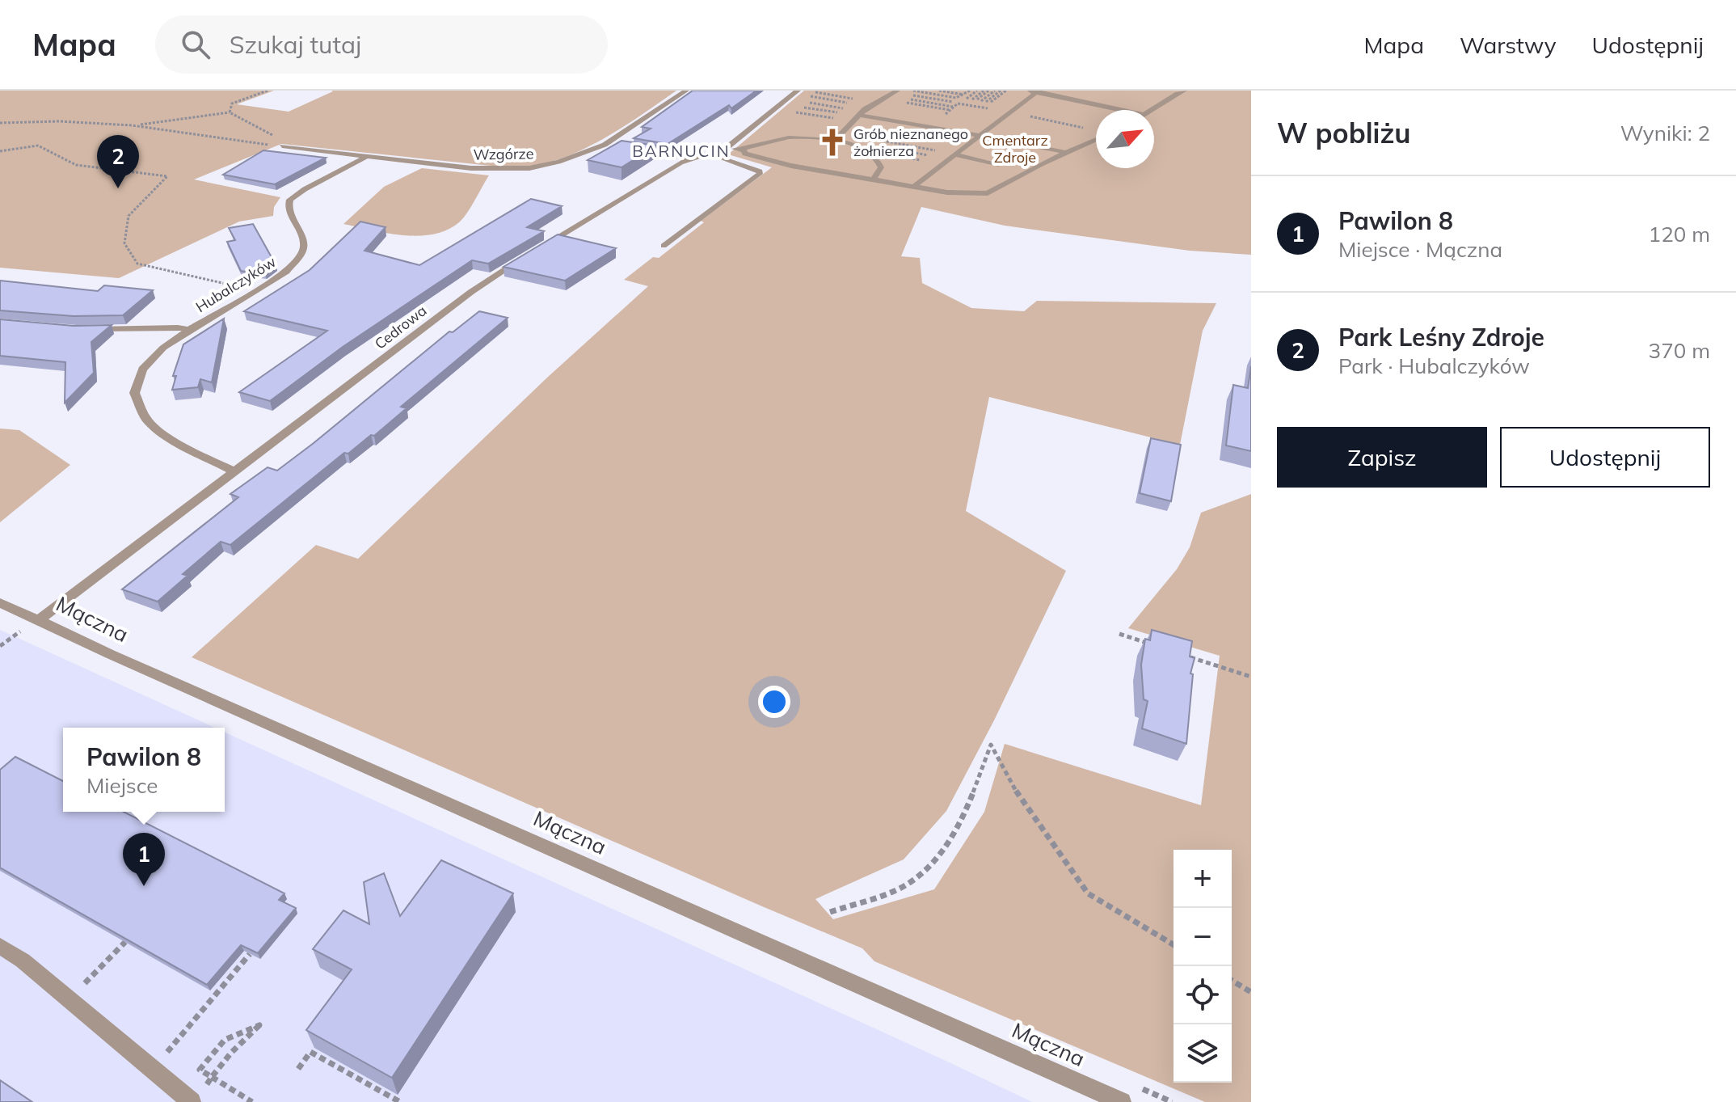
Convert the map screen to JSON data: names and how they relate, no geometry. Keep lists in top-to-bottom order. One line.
{"streets":{"street":["Wzgórze","Hubalczyków","Cedrowa","Mączna"]},"crossings":[["Wzgórze","Hubalczyków"],["Hubalczyków","Cedrowa"],["Cedrowa","Mączna"]],"districts":["BARNUCIN"],"parks":["Cmentarz Zdroje"],"places":{"church":["Grób nieznanego żołnierza"]},"north":"top right","page":{"header":"Mapa","search":"Szukaj tutaj","nav":["Mapa","Warstwy","Udostępnij"],"heading":["W pobliżu","Wyniki: 2"],"pins":["2","1"],"list":[{"mark":"1","name":"Pawilon 8","note":"Miejsce · Mączna","value":"120 m"},{"mark":"2","name":"Park Leśny Zdroje","note":"Park · Hubalczyków","value":"370 m"}],"buttons":["Zapisz","Udostępnij"],"popup":["Pawilon 8","Miejsce"],"map_buttons":["+","−"]}}
